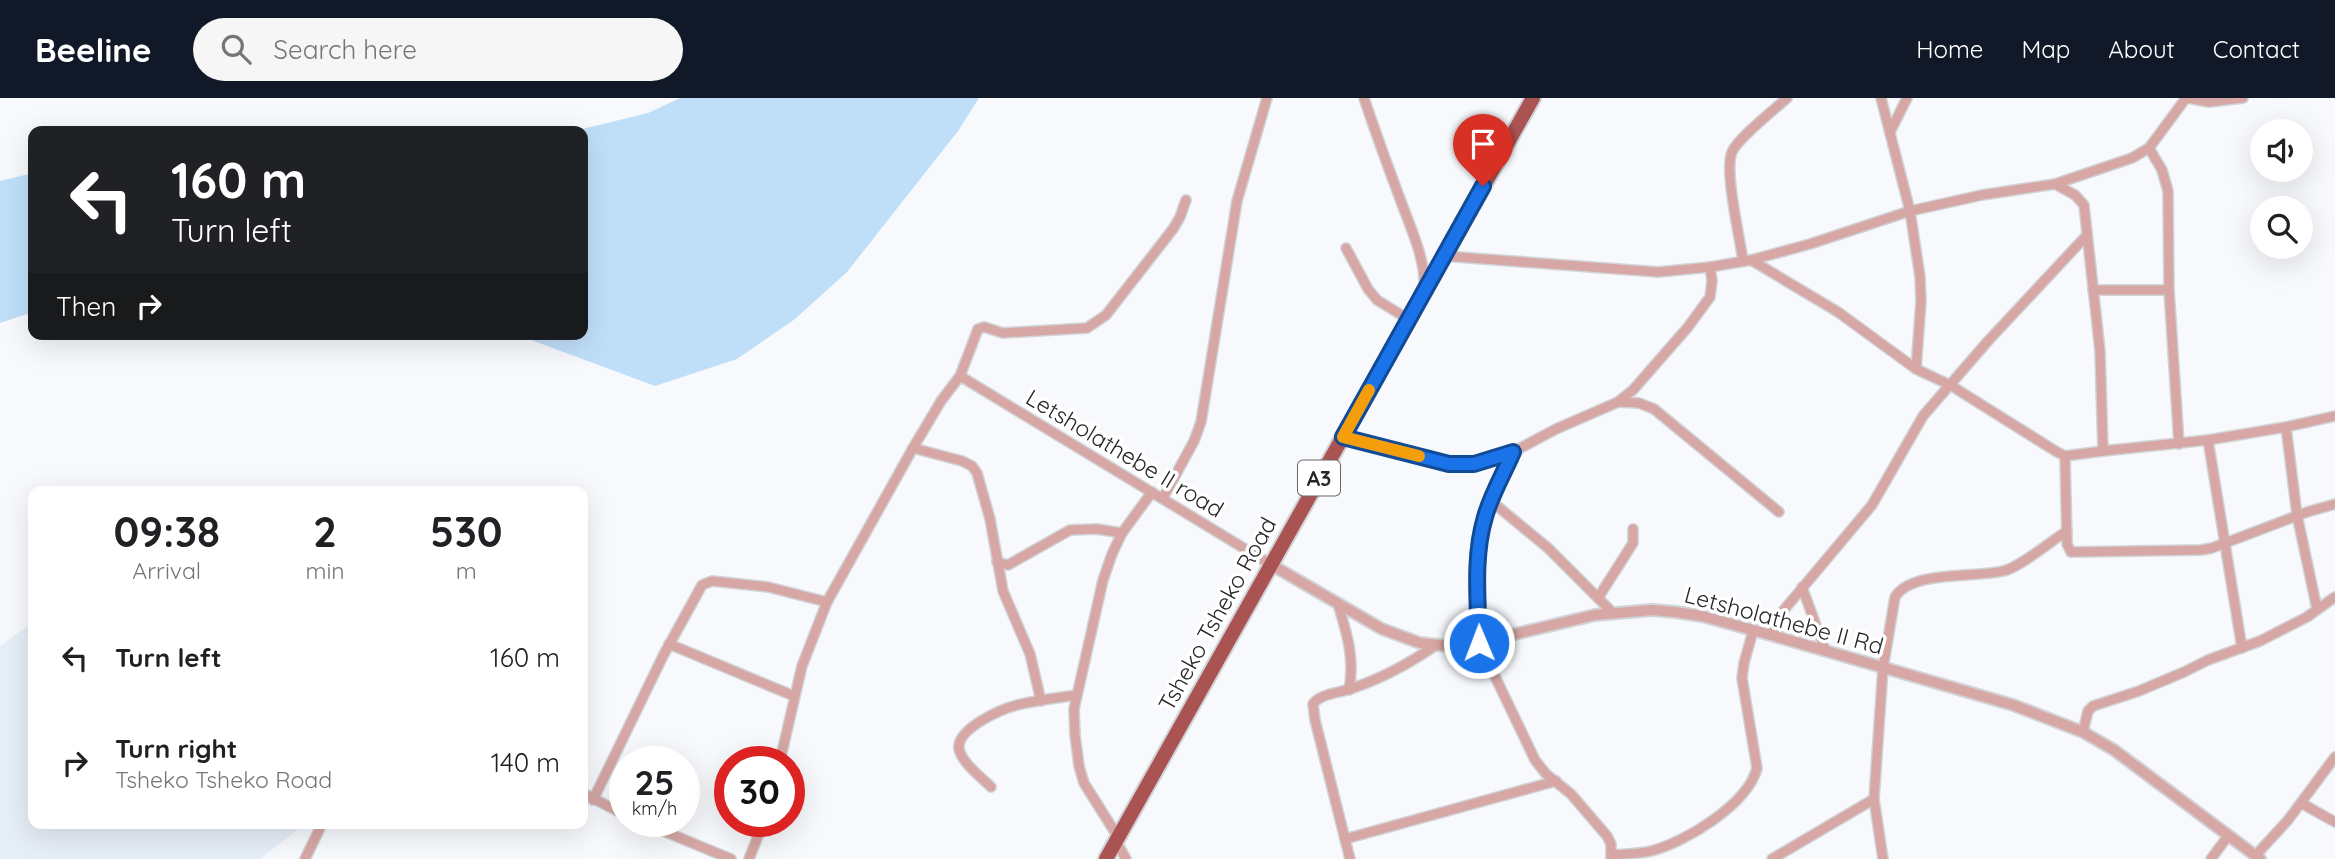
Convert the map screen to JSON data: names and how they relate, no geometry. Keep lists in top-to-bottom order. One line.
{"streets":{"highway":["A3","Tsheko Tsheko Road"],"street":["Letsholathebe II road","Letsholathebe II Rd"]},"crossings":[["Letsholathebe II road","Tsheko Tsheko Road"],["Letsholathebe II road","Letsholathebe II Rd"],["Tsheko Tsheko Road","Letsholathebe II Rd"]],"page":{"header":"Beeline","search":"Search here","nav":["Home","Map","About","Contact"],"turn":["160 m","Turn left"],"then":"Then","eta":["09:38","Arrival","2","min","530","m"],"list":[{"name":"Turn left","value":"160 m"},{"name":"Turn right","note":"Tsheko Tsheko Road","value":"140 m"}],"speed":"25 km/h","limit":"30"}}
